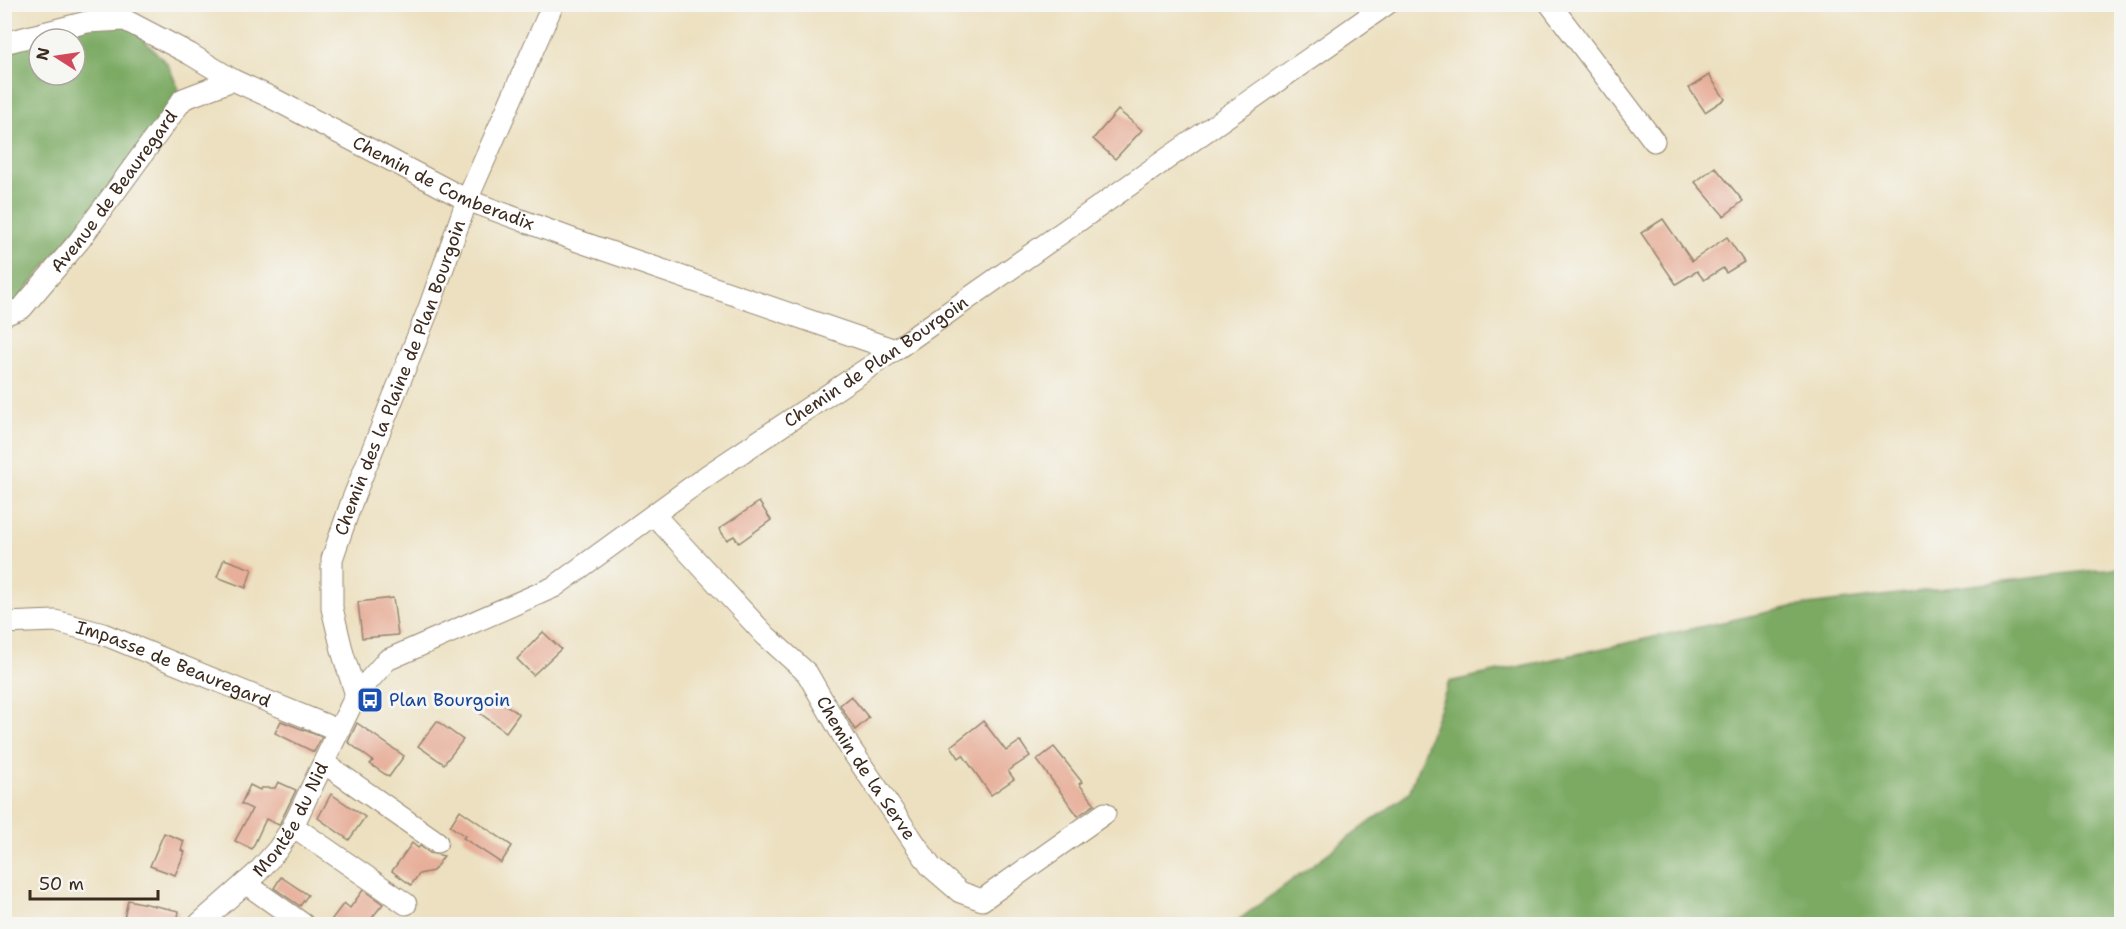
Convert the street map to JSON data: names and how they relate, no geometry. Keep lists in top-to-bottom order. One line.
{"streets":{"street":["Chemin de Comberadix","Avenue de Beauregard","Chemin de Plan Bourgoin","Chemin des la Plaine de Plan Bourgoin","Impasse de Beauregard","Chemin de la Serve","Montée du Nid"]},"crossings":[["Chemin de Comberadix","Avenue de Beauregard"],["Chemin de Comberadix","Chemin de Plan Bourgoin"],["Chemin de Comberadix","Chemin des la Plaine de Plan Bourgoin"],["Chemin de Plan Bourgoin","Chemin des la Plaine de Plan Bourgoin"],["Chemin de Plan Bourgoin","Chemin de la Serve"],["Chemin de Plan Bourgoin","Montée du Nid"],["Chemin des la Plaine de Plan Bourgoin","Montée du Nid"],["Impasse de Beauregard","Montée du Nid"]],"places":{"bus stop":["Plan Bourgoin"]},"scale_bar":"50 m","north":"left"}
